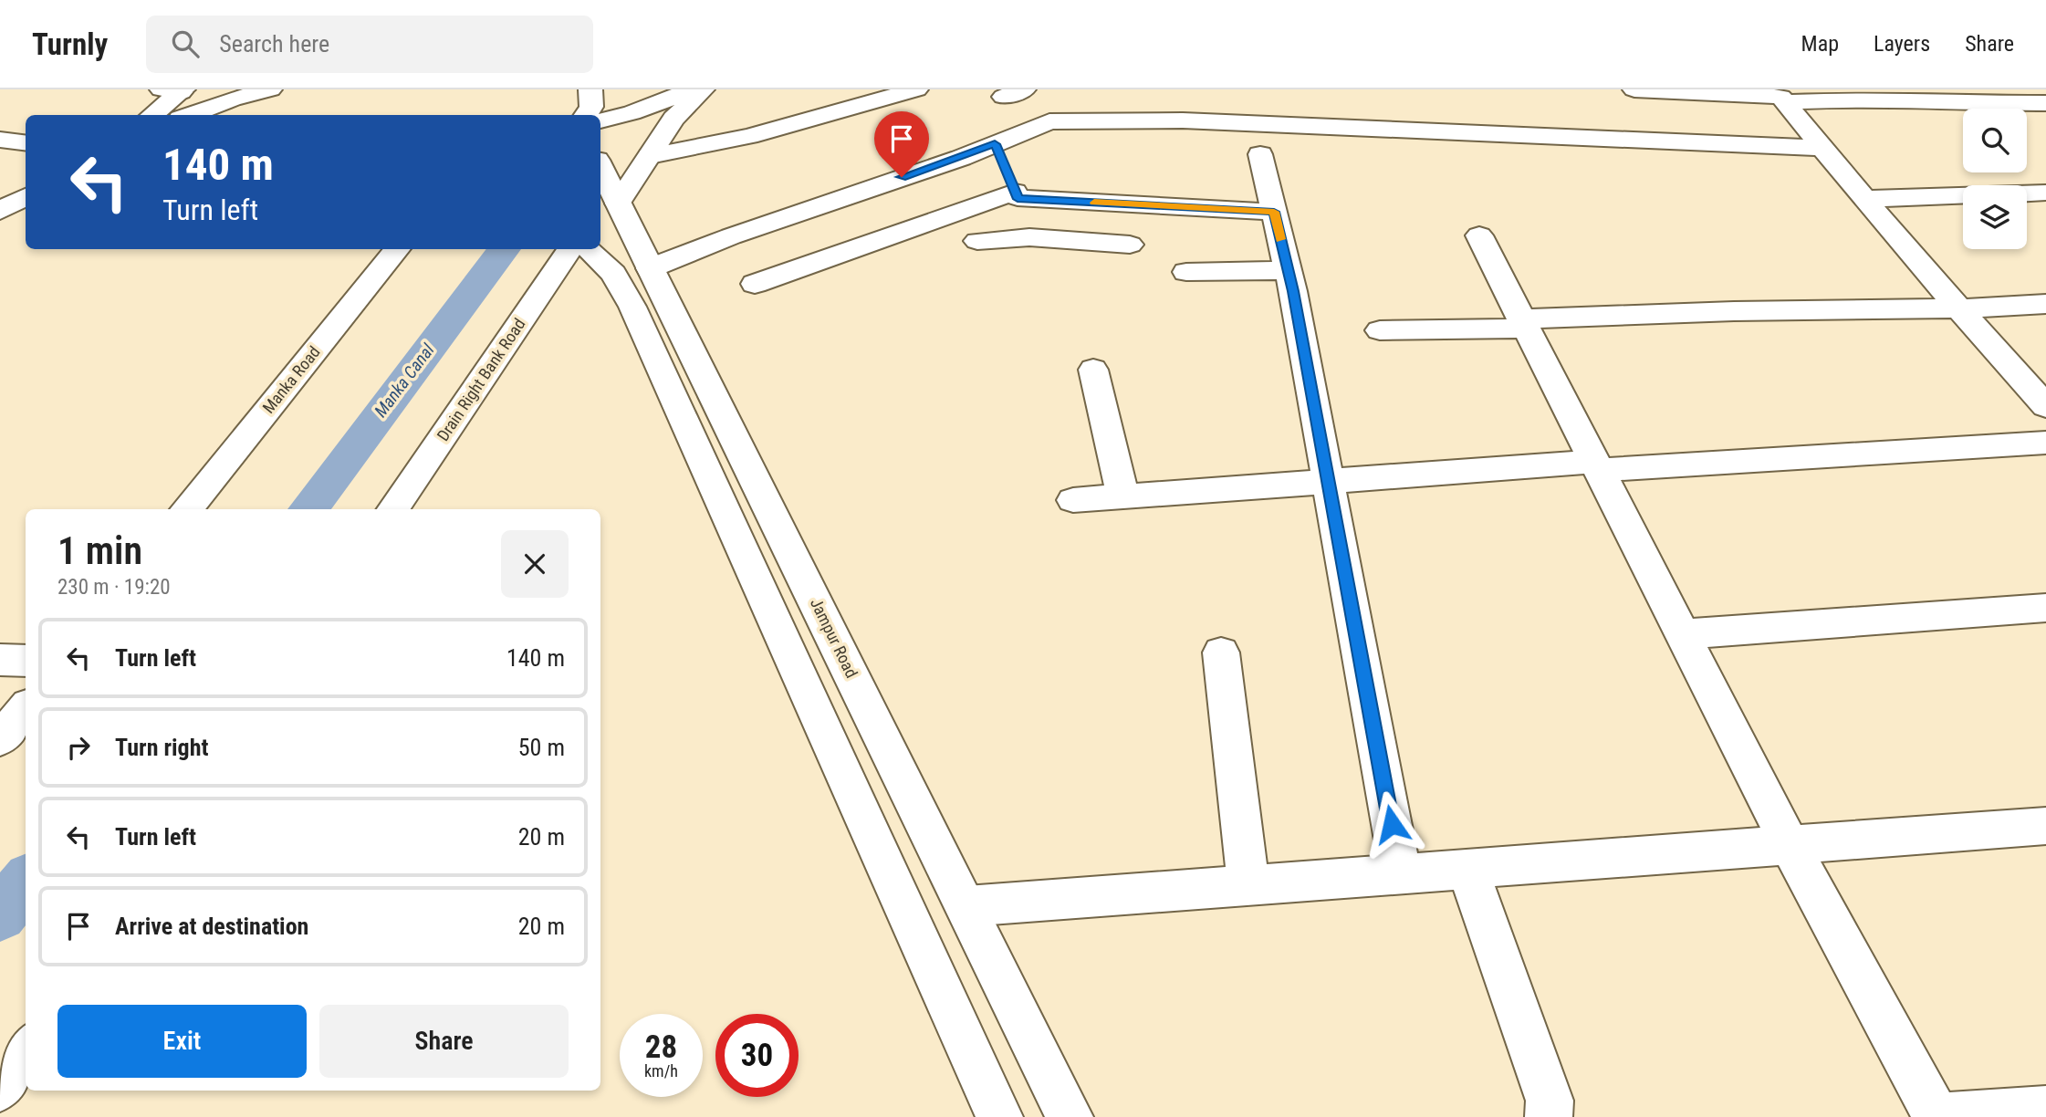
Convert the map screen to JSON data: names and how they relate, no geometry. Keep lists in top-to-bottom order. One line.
{"streets":{"main road":["Manka Road","Drain Right Bank Road","Jampur Road"]},"water":["Manka Canal"],"page":{"header":"Turnly","search":"Search here","nav":["Map","Layers","Share"],"turn":["140 m","Turn left"],"heading":["1 min","230 m · 19:20"],"list":[{"name":"Turn left","value":"140 m"},{"name":"Turn right","value":"50 m"},{"name":"Turn left","value":"20 m"},{"name":"Arrive at destination","value":"20 m"}],"buttons":["Exit","Share"],"speed":"28 km/h","limit":"30"}}
